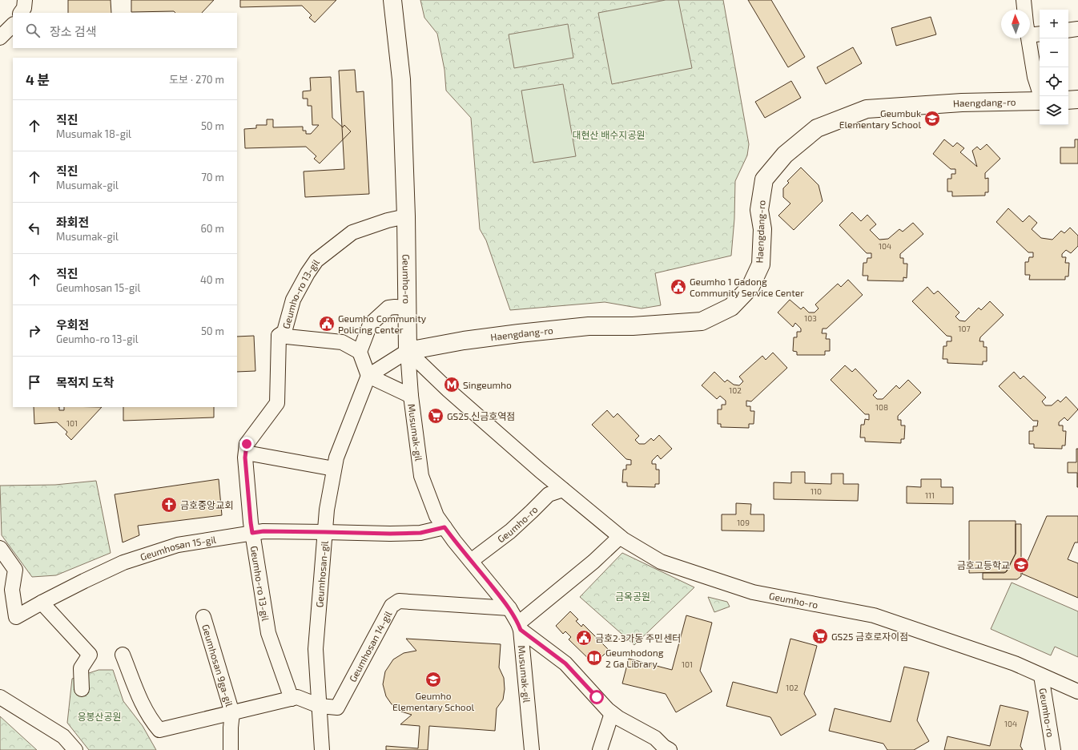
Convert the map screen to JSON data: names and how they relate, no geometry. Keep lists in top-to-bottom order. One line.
{"streets":{"main road":["Haengdang-ro","Geumho-ro"],"street":["Geumho-ro 13-gil","Musumak-gil","Geumhosan 15-gil","Geumhosan-gil","Geumhosan 14-gil","Geumhosan 9ga-gil"]},"crossings":[["Haengdang-ro","Geumho-ro"],["Haengdang-ro","Musumak-gil"],["Geumho-ro","Geumho-ro 13-gil"],["Geumho-ro","Musumak-gil"],["Geumho-ro 13-gil","Geumhosan 15-gil"],["Geumho-ro 13-gil","Geumhosan 9ga-gil"],["Musumak-gil","Geumhosan 14-gil"],["Geumhosan 15-gil","Geumhosan-gil"],["Geumhosan-gil","Geumhosan 14-gil"],["Geumhosan-gil","Geumhosan 9ga-gil"],["Geumhosan 14-gil","Geumhosan 9ga-gil"]],"parks":["대현산 배수지공원","금옥공원","응봉산공원"],"places":{"school or university":["Geumbuk Elementary School","금호고등학교","Geumho Elementary School"],"public building":["Geumho 1 Gadong Community Service Center","Geumho Community Policing Center","금호2·3가동 주민센터"],"metro station":["Singeumho"],"supermarket":["GS25 신금호역점","GS25 금호로자이점"],"church":["금호중앙교회"],"library":["Geumhodong 2 Ga Library"]},"house_numbers":["104","103","107","102","108","101","110","111","109","101","102","104"],"north":"top","page":{"map_buttons":["+","−"],"search":"장소 검색","heading":["4 분","도보 · 270 m"],"list":[["직진","Musumak 18-gil","50 m"],["직진","Musumak-gil","70 m"],["좌회전","Musumak-gil","60 m"],["직진","Geumhosan 15-gil","40 m"],["우회전","Geumho-ro 13-gil","50 m"],"목적지 도착"]}}
